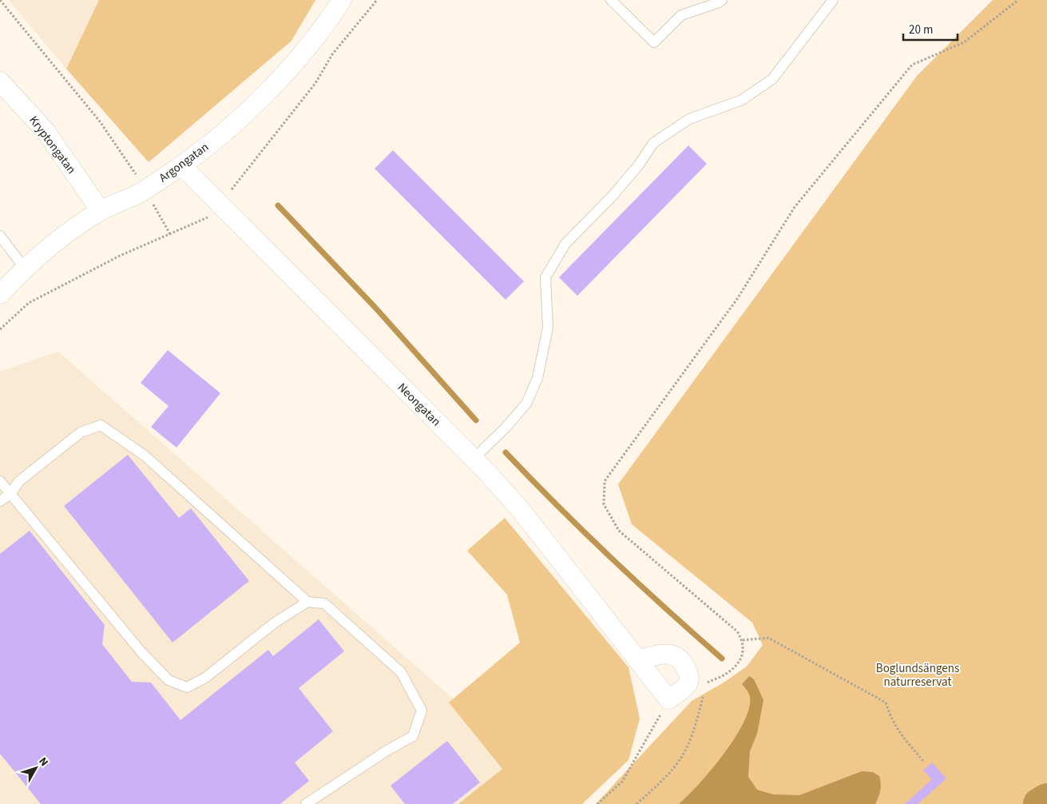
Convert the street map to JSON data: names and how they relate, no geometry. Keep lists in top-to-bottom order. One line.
{"streets":{"street":["Kryptongatan","Argongatan","Neongatan"]},"crossings":[["Kryptongatan","Argongatan"],["Argongatan","Neongatan"]],"parks":["Boglundsängens naturreservat"],"scale_bar":"20 m","north":"top right"}
